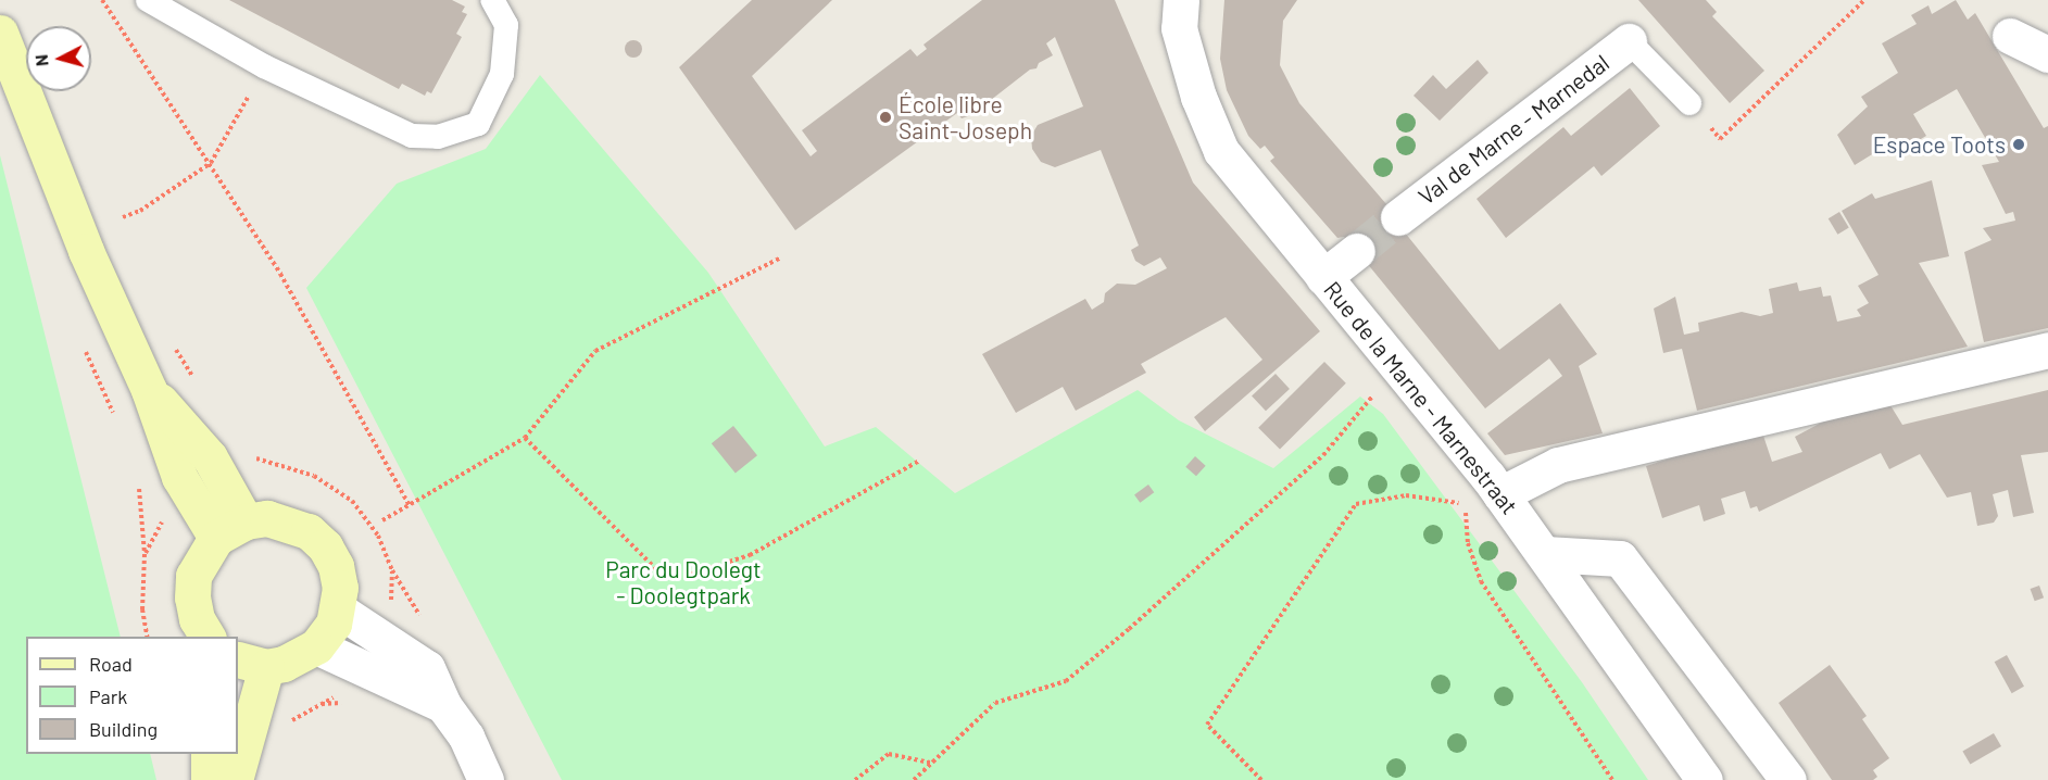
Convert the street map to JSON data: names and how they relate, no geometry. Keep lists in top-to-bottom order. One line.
{"streets":{"street":["Val de Marne - Marnedal","Rue de la Marne - Marnestraat"]},"parks":["Parc du Doolegt - Doolegtpark"],"places":["École libre Saint-Joseph","Espace Toots"],"legend":["Road","Park","Building"],"north":"left"}
